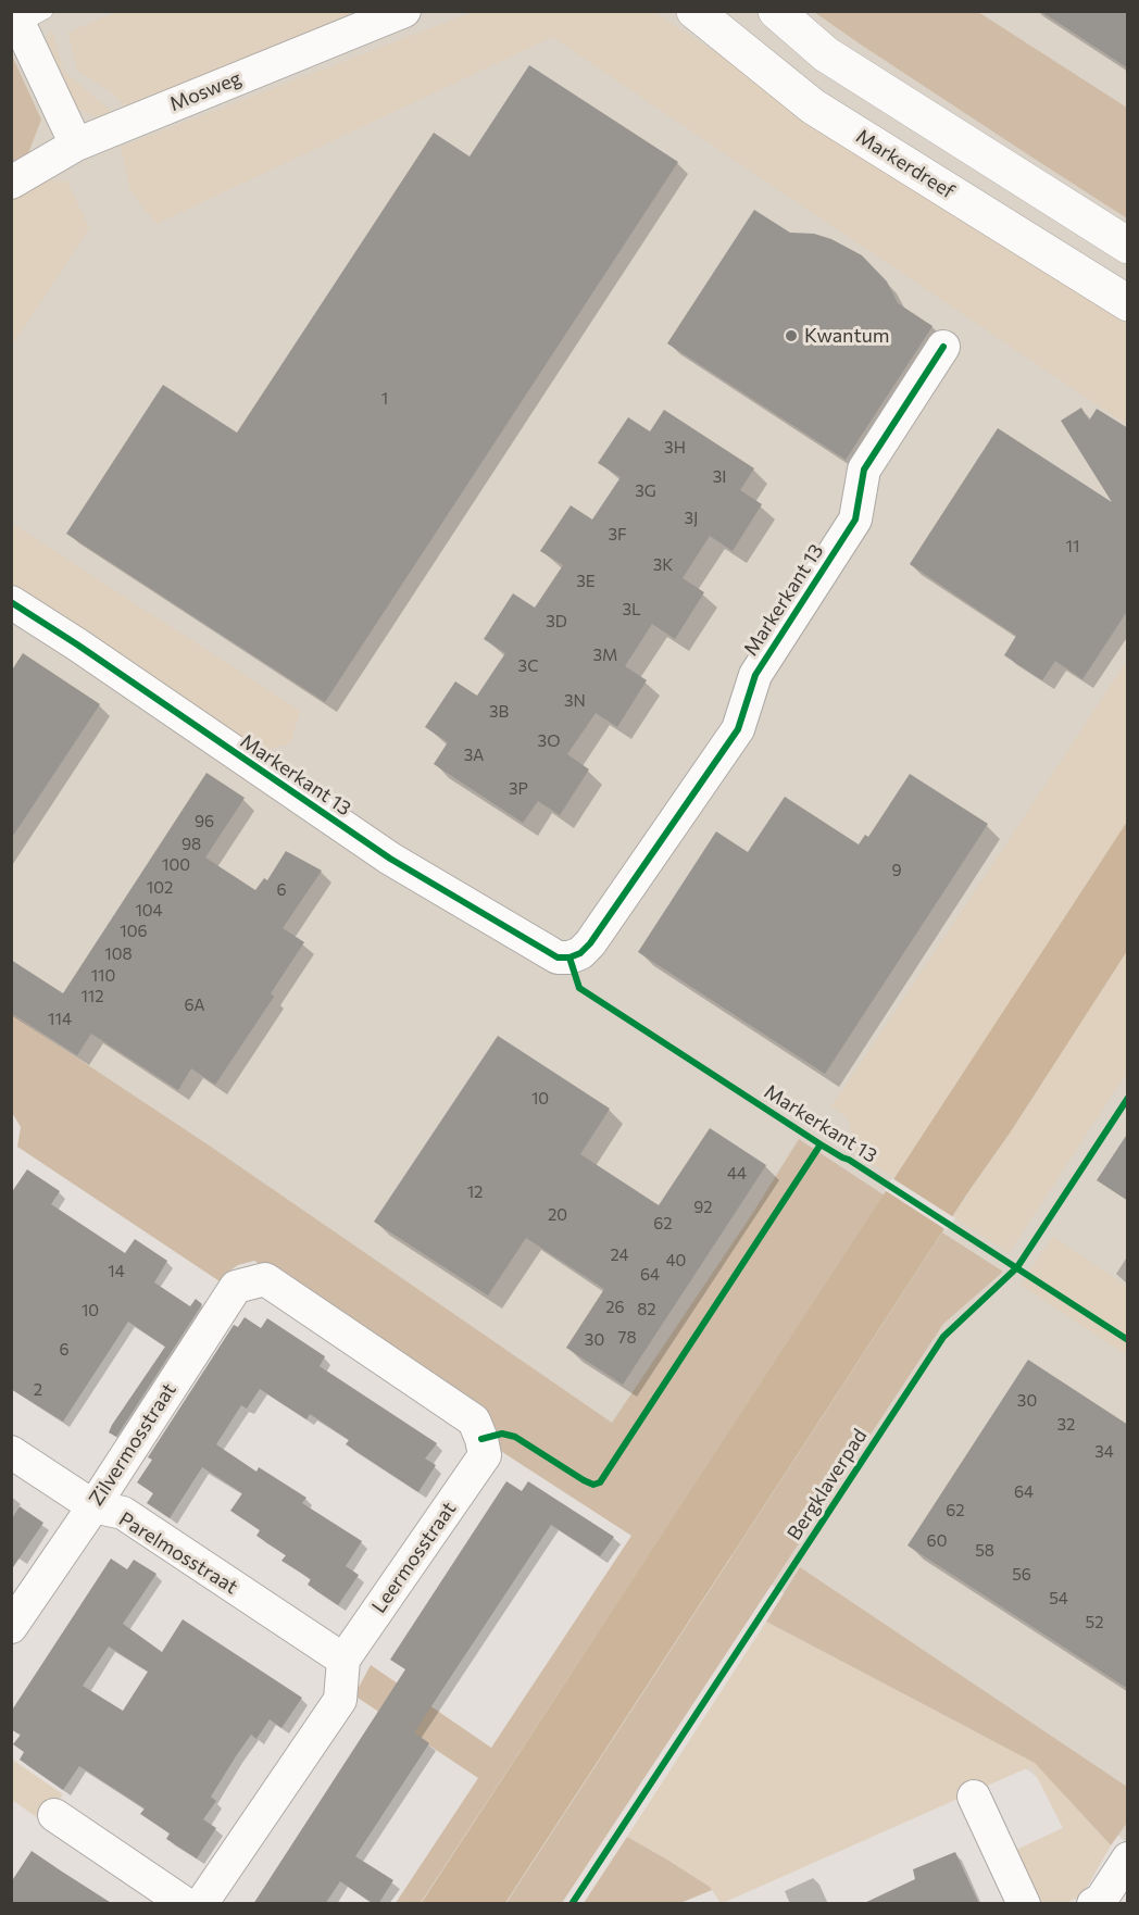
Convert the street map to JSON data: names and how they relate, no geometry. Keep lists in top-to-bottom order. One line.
{"streets":{"main road":["Markerdreef"],"street":["Mosweg","Markerkant 13","Zilvermosstraat","Parelmosstraat","Leermosstraat"],"cycle path":["Bergklaverpad"]},"crossings":[["Zilvermosstraat","Parelmosstraat"],["Zilvermosstraat","Leermosstraat"],["Parelmosstraat","Leermosstraat"]],"places":["Kwantum"],"house_numbers":["1","3H","3I","3G","3J","3F","11","3K","3E","3L","3D","3M","3C","3N","3B","3O","3A","3P","96","98","100","9","102","6","104","106","108","110","112","6A","114","10","44","12","92","20","62","24","40","14","64","26","82","10","78","30","6","2","30","32","34","64","62","60","58","56","54","52"]}
